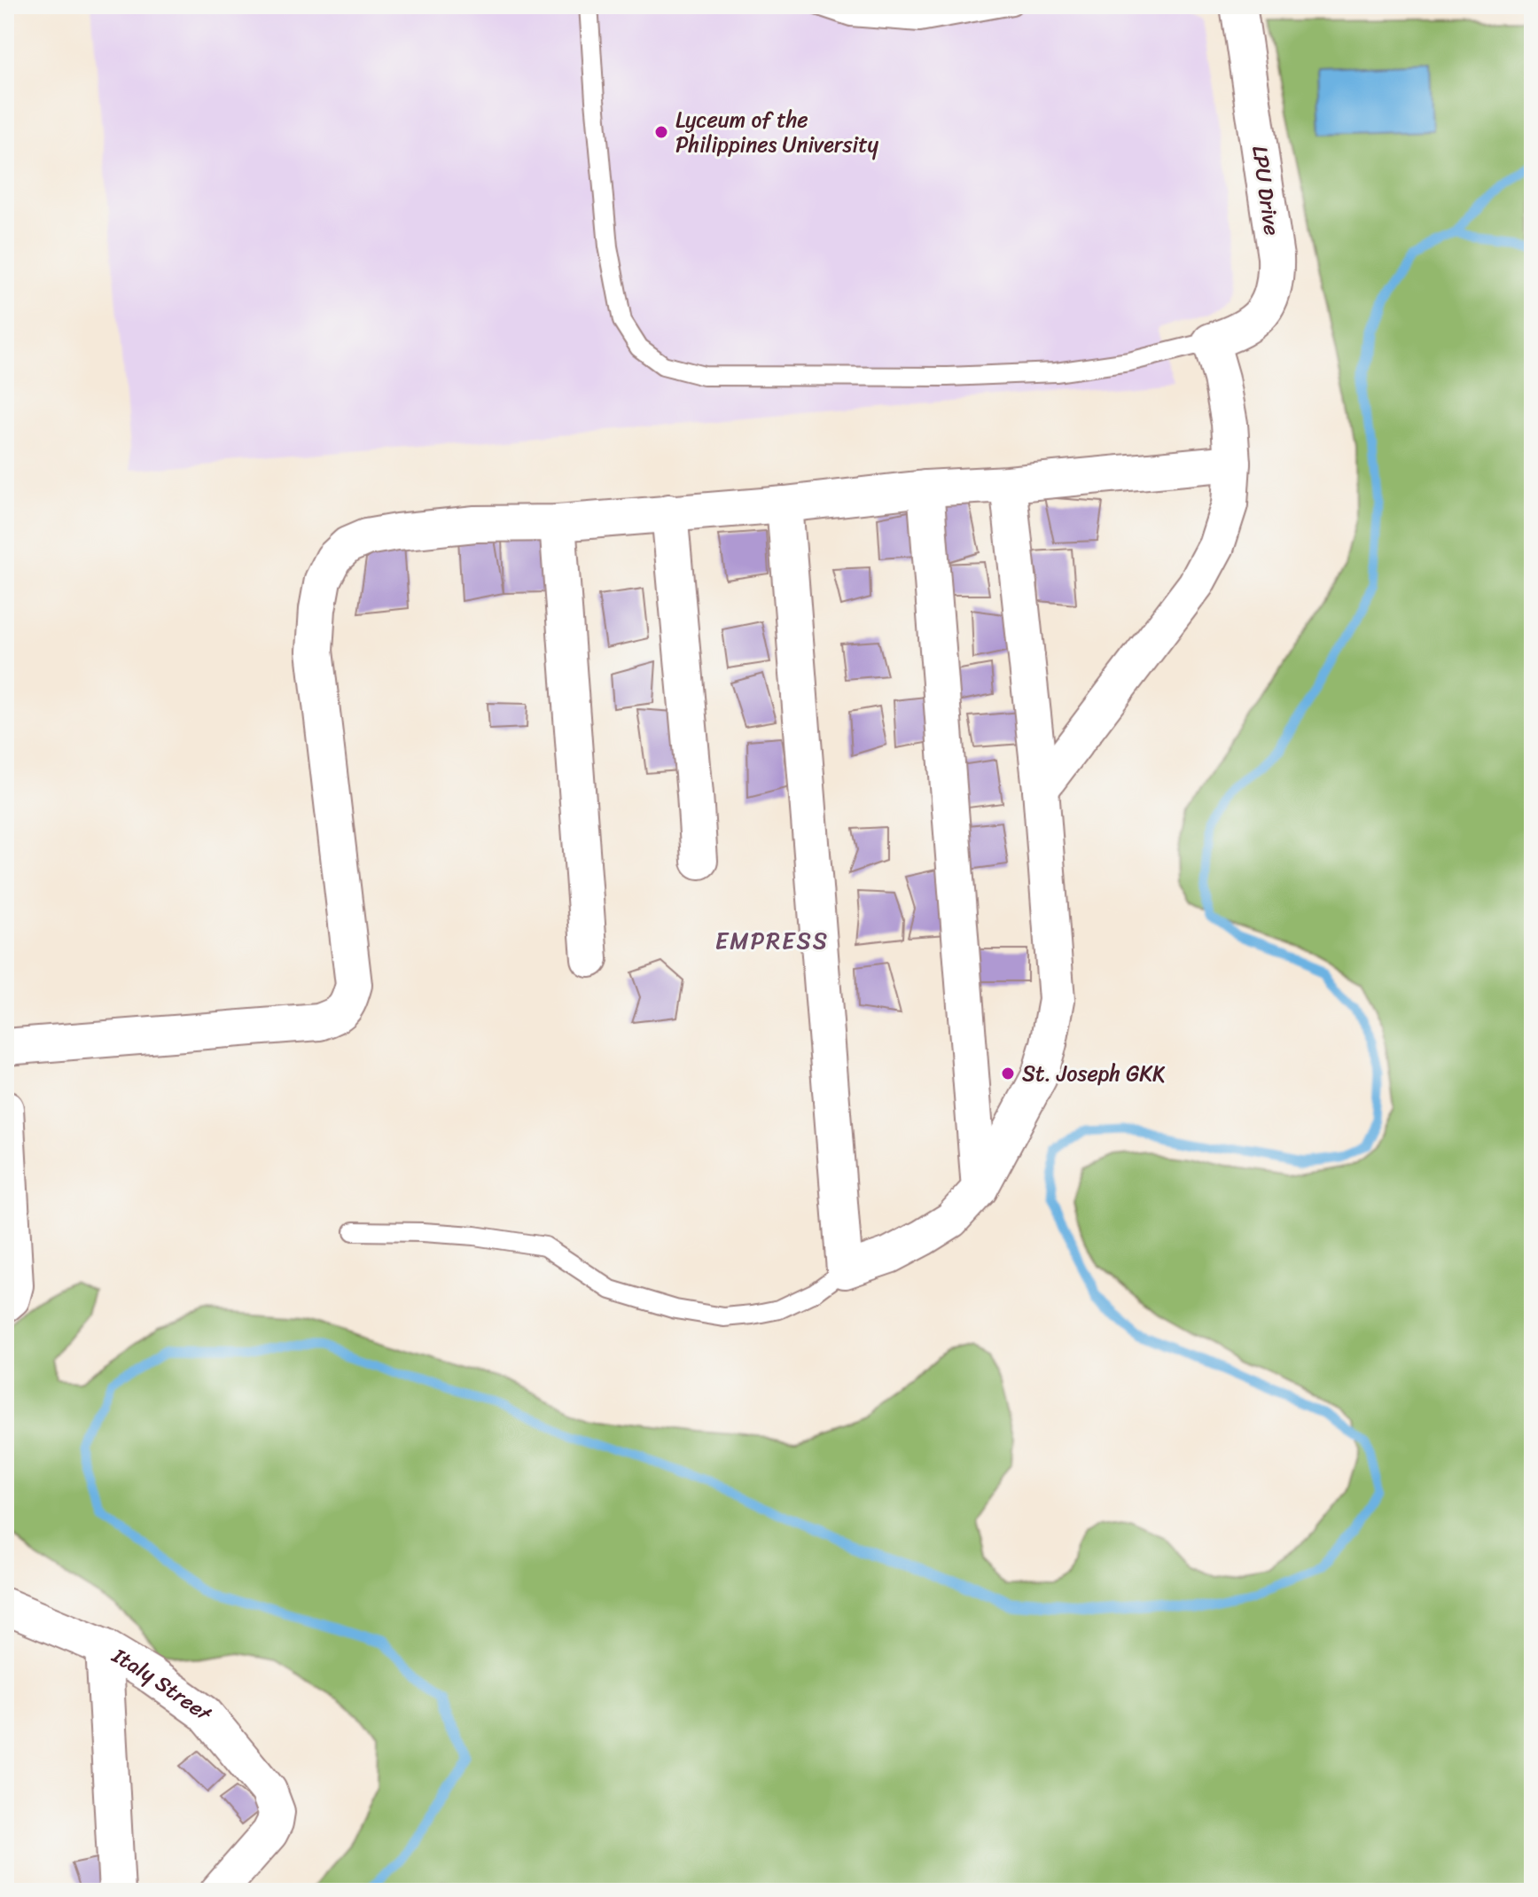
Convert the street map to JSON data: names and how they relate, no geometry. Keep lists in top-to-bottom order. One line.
{"streets":{"street":["LPU Drive","Italy Street"]},"districts":["EMPRESS"],"places":["Lyceum of the Philippines University","St. Joseph GKK"]}
